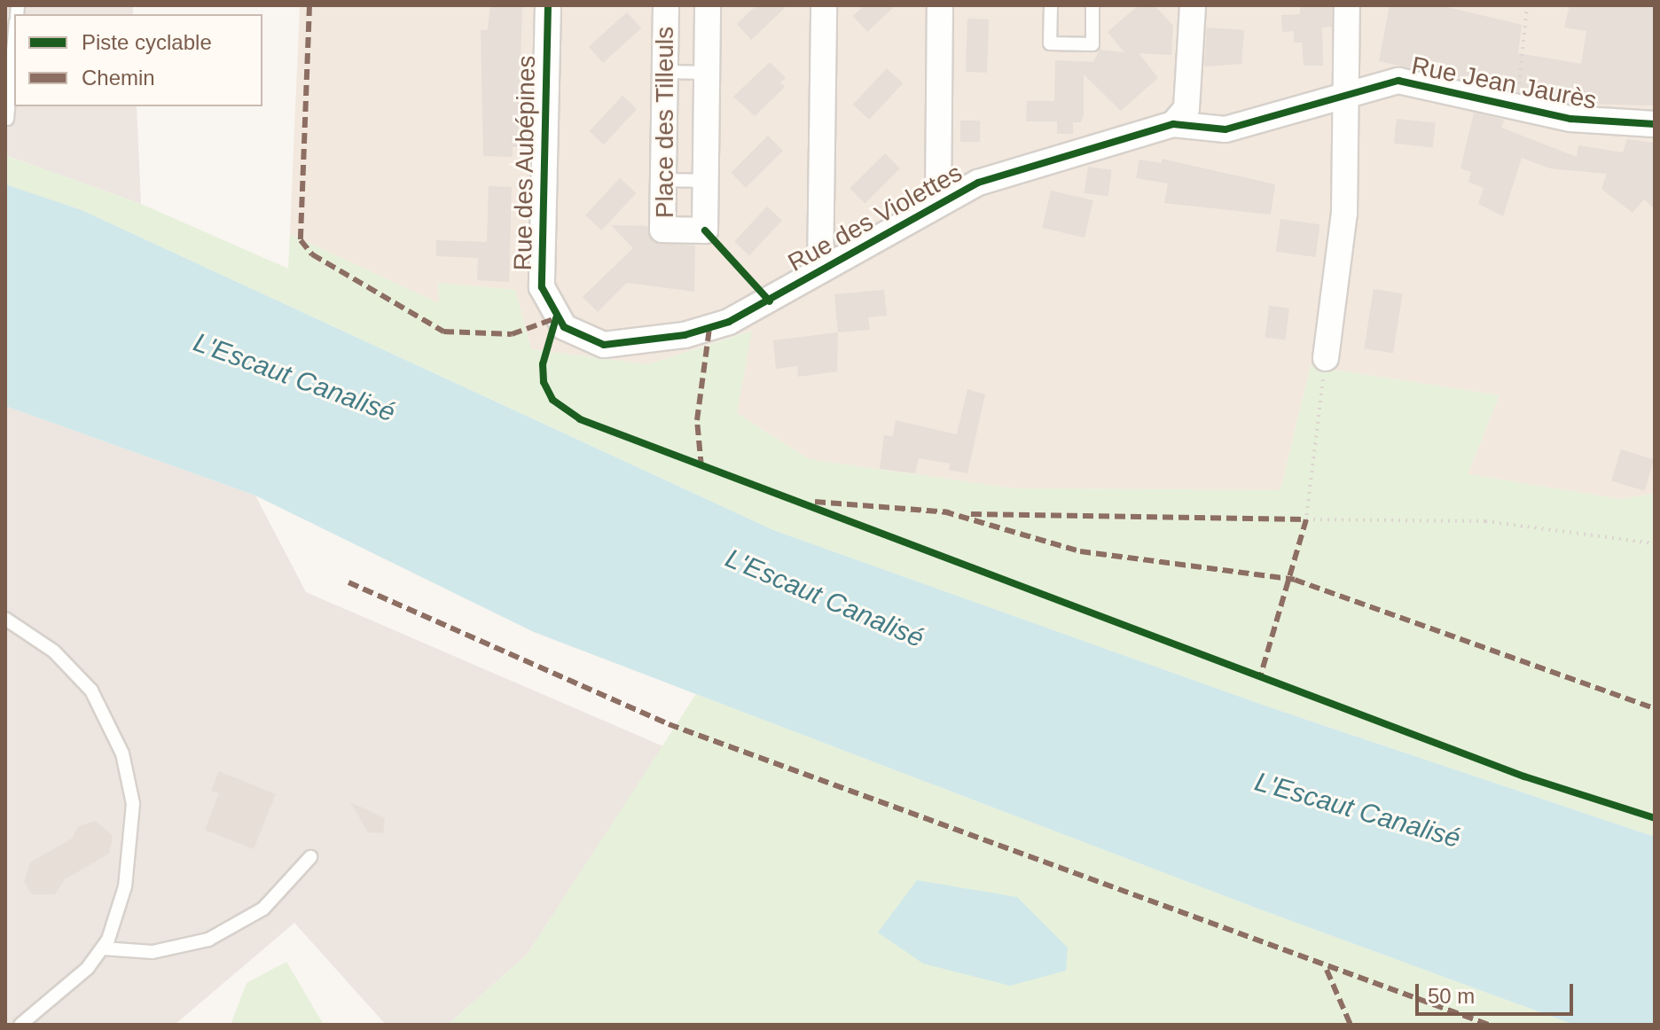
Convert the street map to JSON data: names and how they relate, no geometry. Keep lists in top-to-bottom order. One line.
{"streets":{"street":["Rue Jean Jaurès","Place des Tilleuls","Rue des Aubépines","Rue des Violettes"]},"crossings":[["Rue Jean Jaurès","Rue des Violettes"],["Rue des Aubépines","Rue des Violettes"]],"water":["L'Escaut Canalisé"],"legend":["Piste cyclable","Chemin"],"scale_bar":"50 m"}
